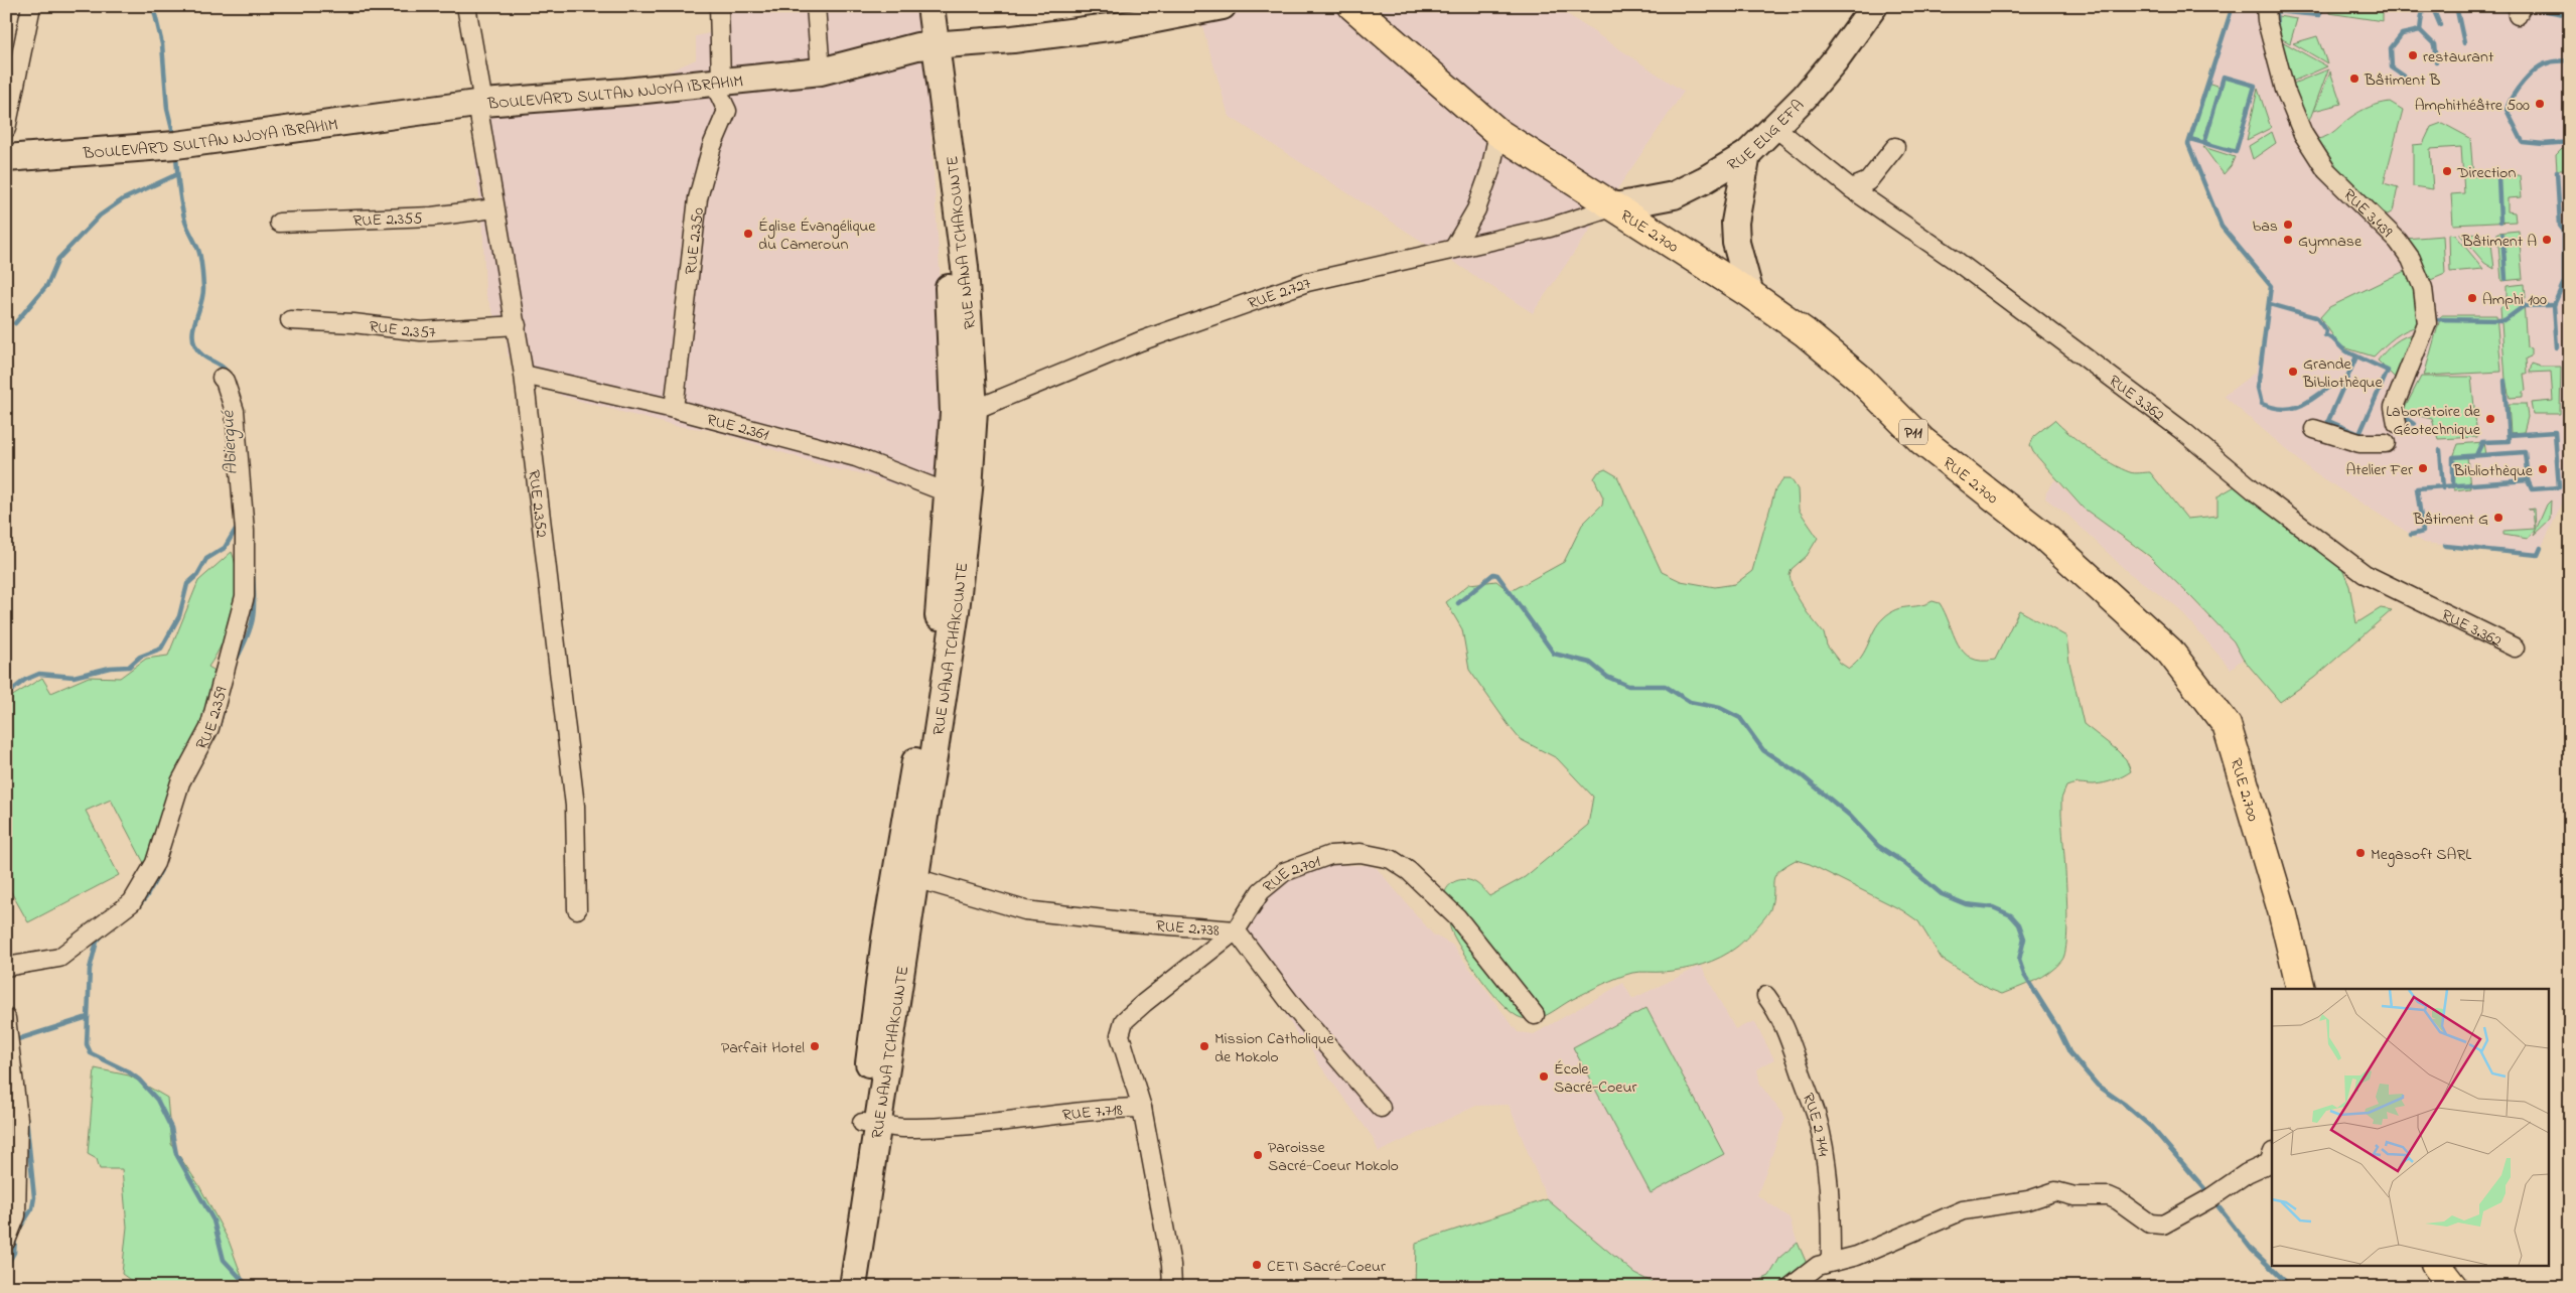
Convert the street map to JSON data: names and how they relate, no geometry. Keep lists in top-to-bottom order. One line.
{"streets":{"main road":["BOULEVARD SULTAN NJOYA IBRAHIM","RUE ELIG EFA","RUE 2.700","RUE NANA TCHAKOUNTE","P11"],"street":["RUE 3.439","RUE 2.355","RUE 2.350","RUE 2.727","RUE 2.357","RUE 3.362","RUE 2.361","RUE 2.352","RUE 2.359","RUE 2.701","RUE 2.738","RUE 7.718","RUE 2 744"]},"crossings":[["BOULEVARD SULTAN NJOYA IBRAHIM","RUE 2.350"],["BOULEVARD SULTAN NJOYA IBRAHIM","RUE NANA TCHAKOUNTE"],["BOULEVARD SULTAN NJOYA IBRAHIM","RUE 2.352"],["RUE ELIG EFA","RUE 2.700"],["RUE ELIG EFA","RUE 2.727"],["RUE ELIG EFA","RUE 3.362"],["RUE 2.355","RUE 2.352"],["RUE 2.700","RUE 2.727"],["RUE 2.350","RUE 2.361"],["RUE NANA TCHAKOUNTE","RUE 2.727"],["RUE NANA TCHAKOUNTE","RUE 2.361"],["RUE NANA TCHAKOUNTE","RUE 2.738"],["RUE NANA TCHAKOUNTE","RUE 7.718"],["RUE 2.357","RUE 2.352"],["RUE 2.361","RUE 2.352"],["RUE 2.701","RUE 2.738"],["RUE 2.701","RUE 7.718"]],"water":["Abiergué"],"places":["restaurant","Bâtiment B","Amphithéâtre 500","Direction","bas","Église Évangélique du Cameroun","Gymnase","Bâtiment A","Amphi 100","Grande Bibliothèque","Laboratoire de Géotechnique","Atelier Fer","Bibliothèque","Bâtiment G","Megasoft SARL","Parfait Hotel","Mission Catholique de Mokolo","École Sacré-Coeur","Paroisse Sacré-Coeur Mokolo","CETI Sacré-Coeur"]}
